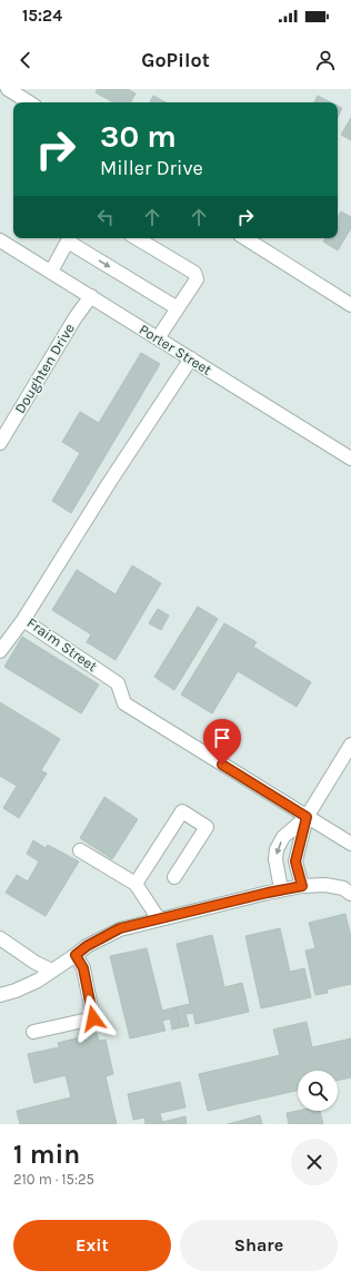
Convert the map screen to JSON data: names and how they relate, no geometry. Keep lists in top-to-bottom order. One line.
{"streets":{"street":["Porter Street","Doughten Drive","Fraim Street"]},"crossings":[["Porter Street","Doughten Drive"],["Porter Street","Fraim Street"]],"page":{"status":"15:24","header":"GoPilot","turn":["30 m","Miller Drive"],"heading":["1 min","210 m · 15:25"],"buttons":["Exit","Share"]}}
